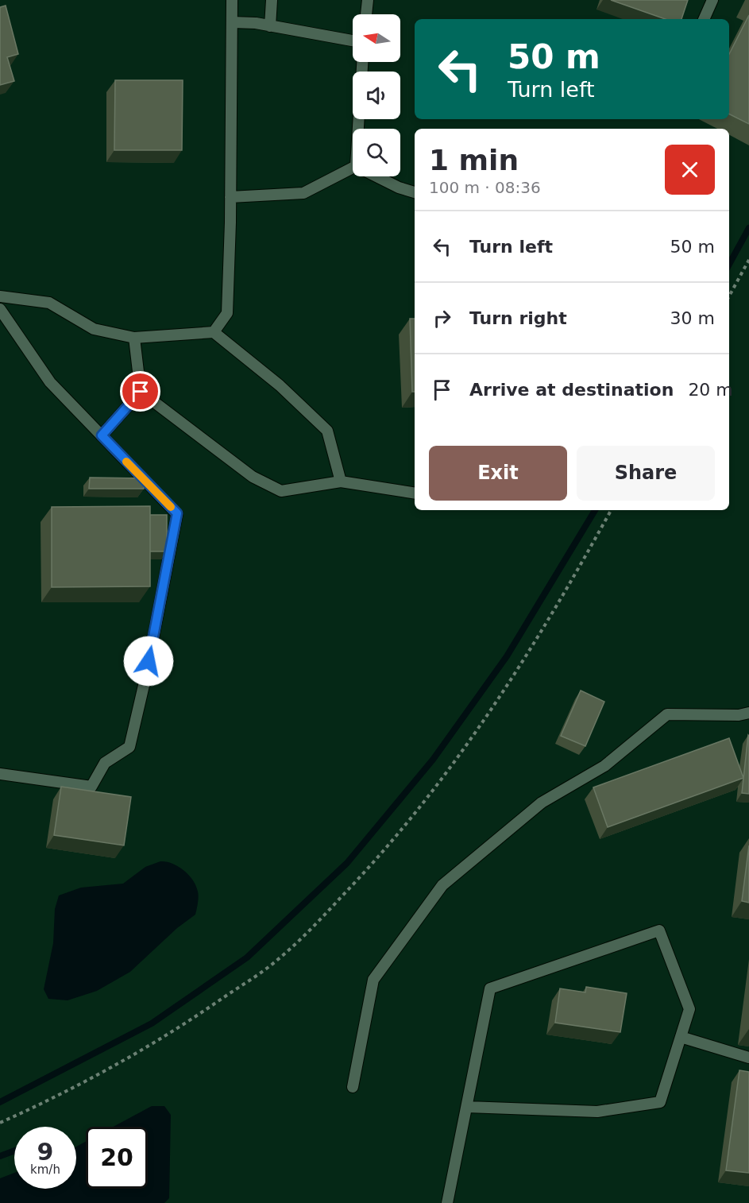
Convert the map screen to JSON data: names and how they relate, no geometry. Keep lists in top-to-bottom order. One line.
{"north":"left","page":{"turn":["50 m","Turn left"],"heading":["1 min","100 m · 08:36"],"list":[{"name":"Turn left","value":"50 m"},{"name":"Turn right","value":"30 m"},{"name":"Arrive at destination","value":"20 m"}],"buttons":["Exit","Share"],"speed":"9 km/h","limit":"20"}}
